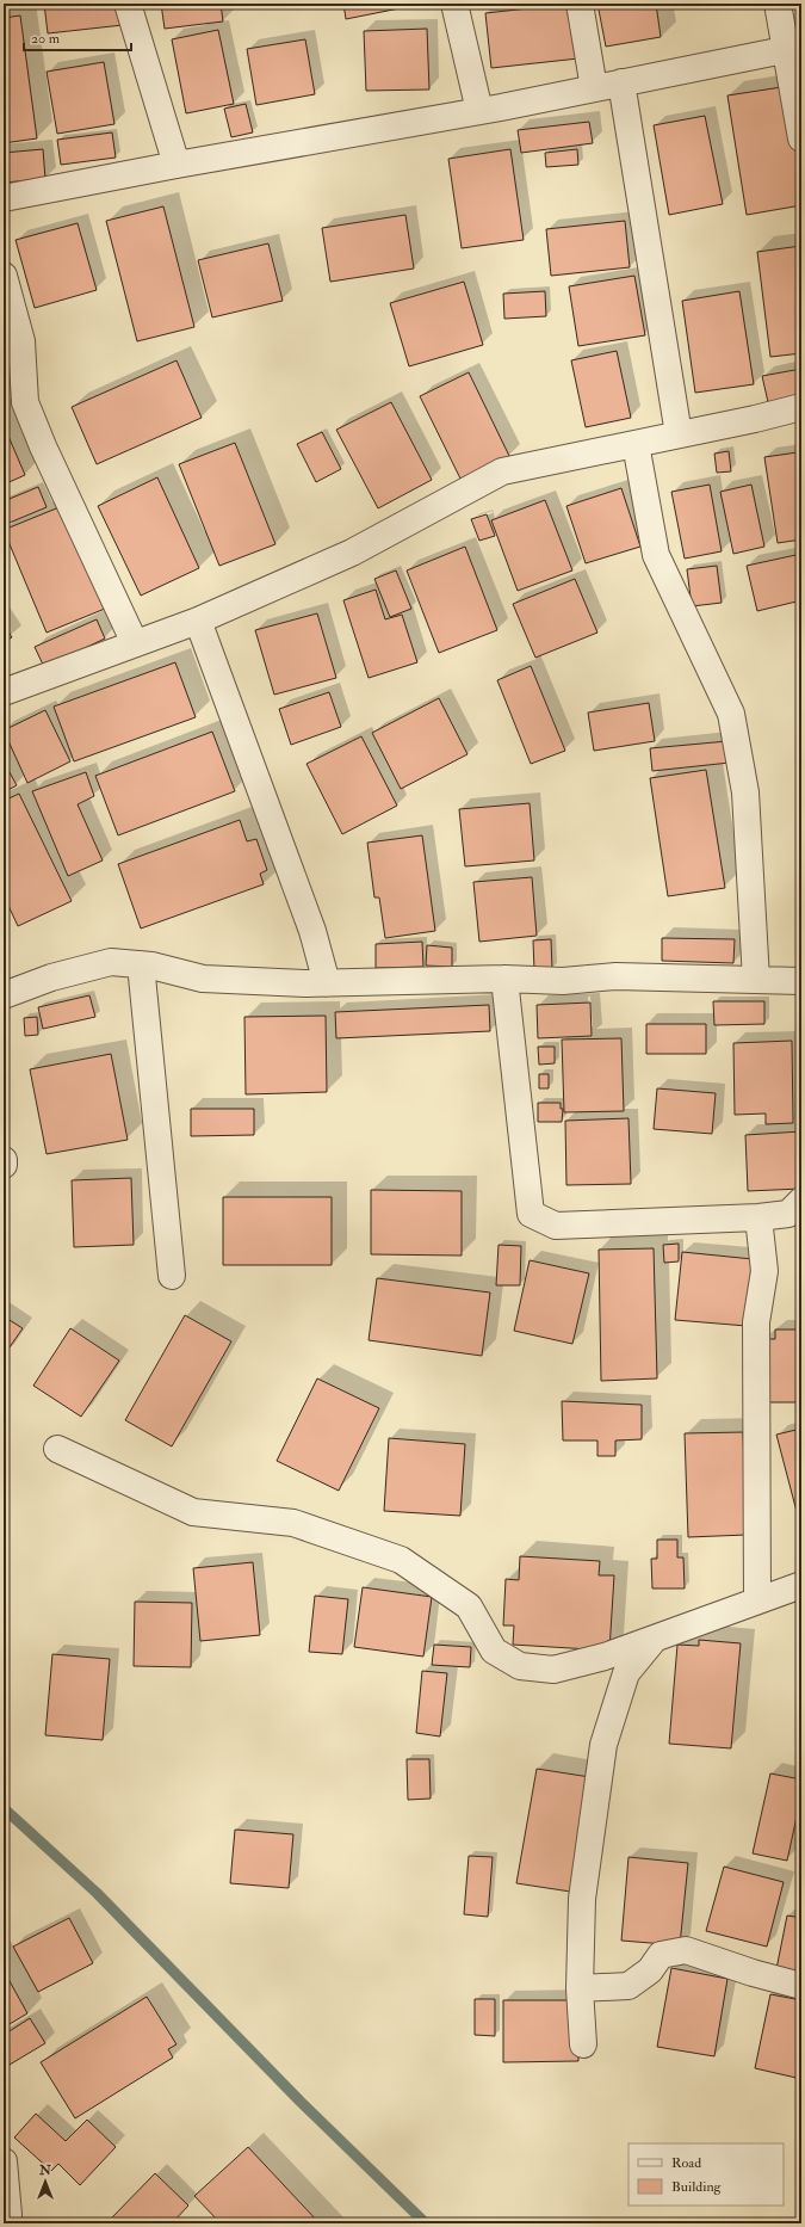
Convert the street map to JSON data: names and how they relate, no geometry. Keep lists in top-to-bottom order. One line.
{"legend":["Road","Building"],"scale_bar":"20 m","north":"top"}
